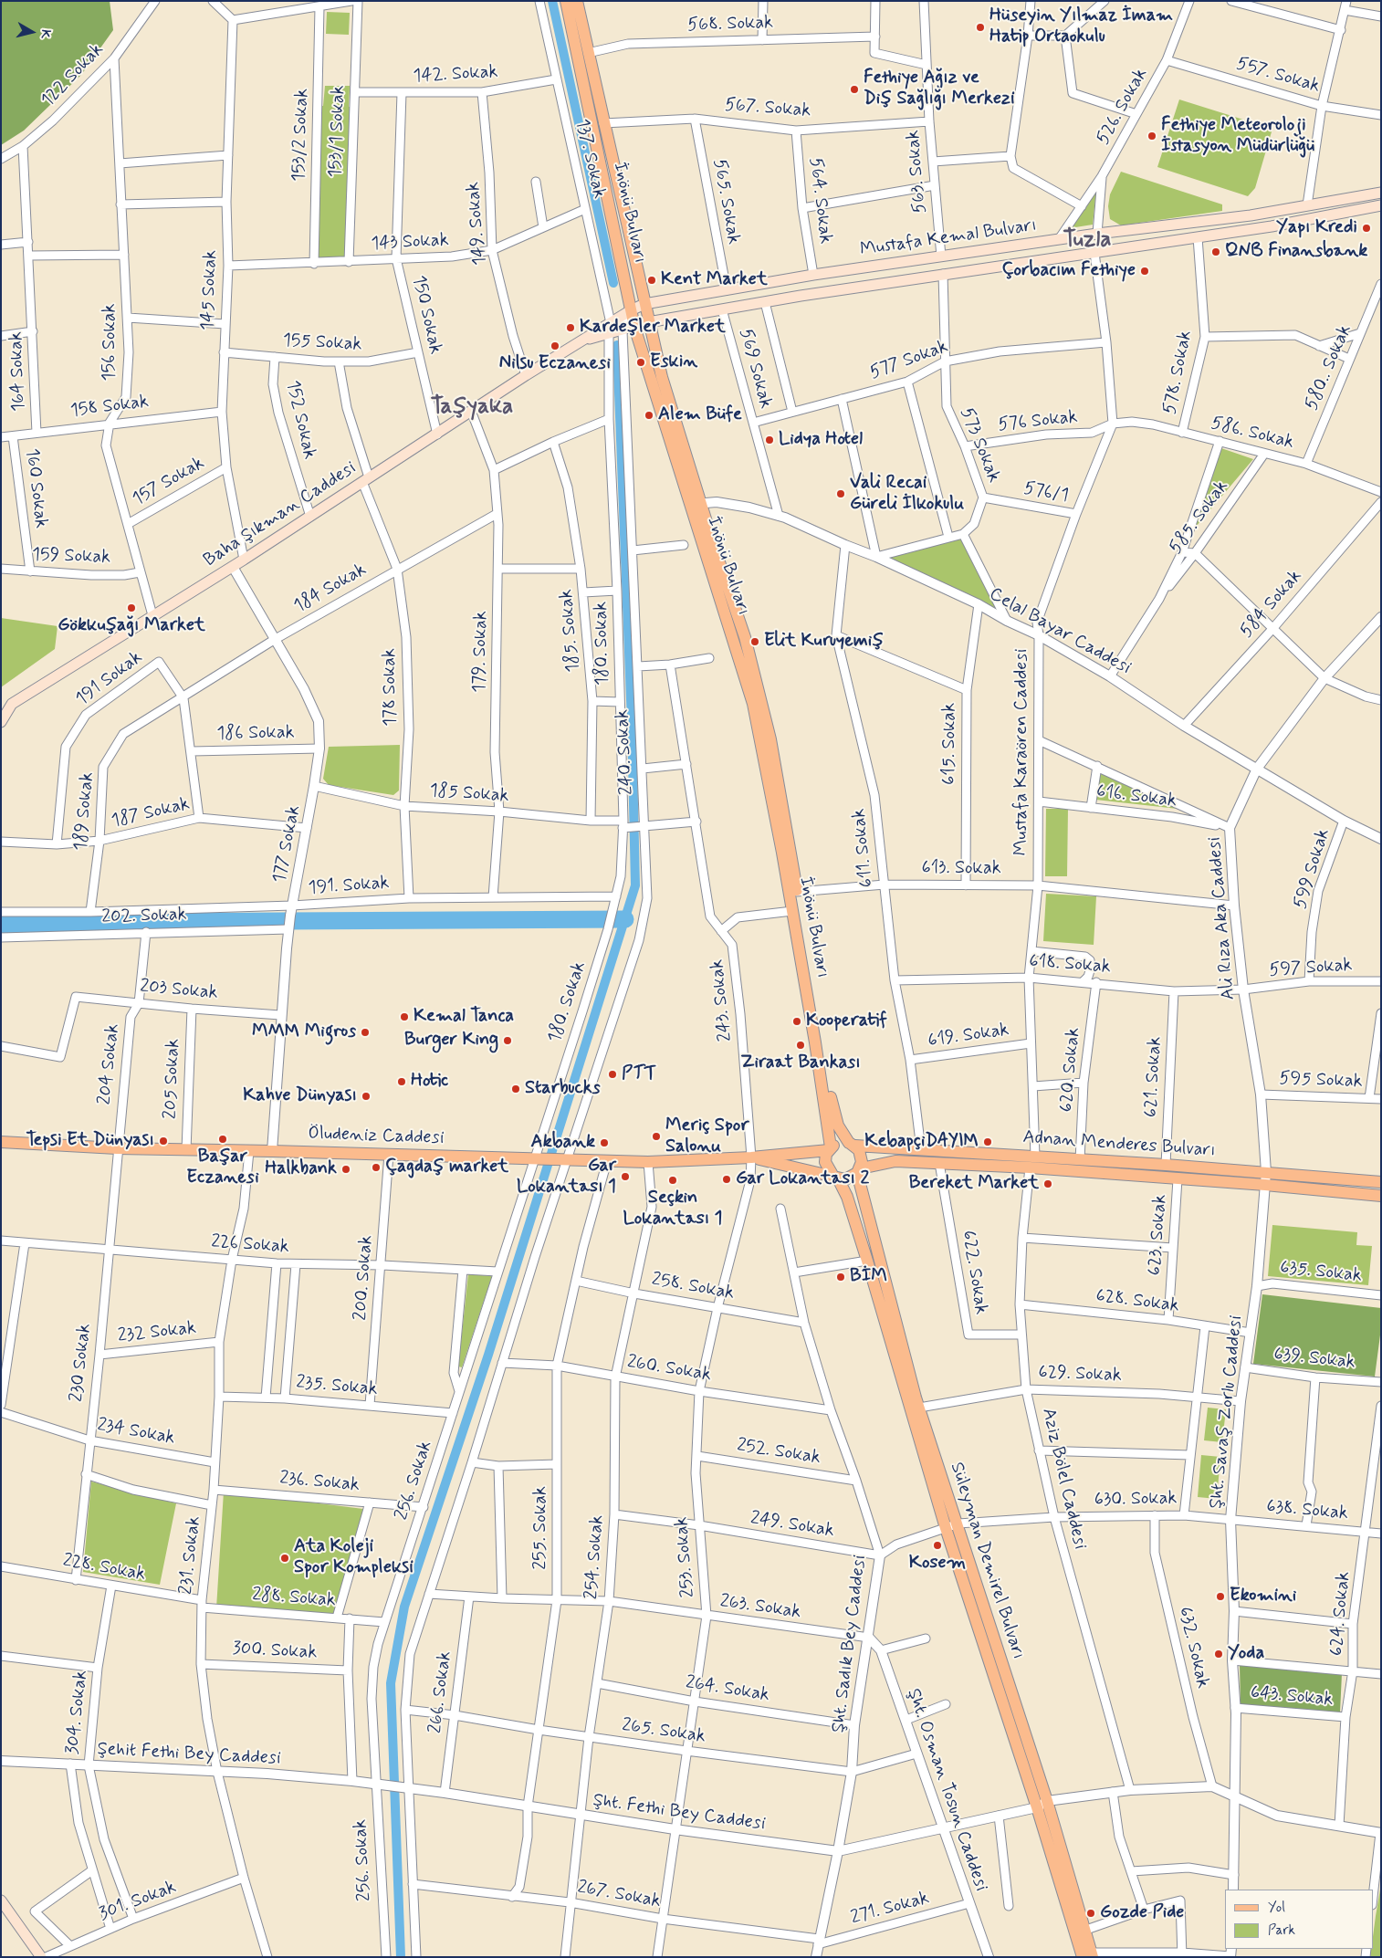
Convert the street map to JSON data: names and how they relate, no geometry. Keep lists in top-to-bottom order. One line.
{"streets":{"main road":["İnönü Bulvarı","Mustafa Kemal Bulvarı","Baha Şıkman Caddesi","Öludeniz Caddesi","Adnan Menderes Bulvarı","Süleyman Demirel Bulvarı"],"street":["568. Sokak","142. Sokak","122 Sokak","557. Sokak","526. Sokak","567. Sokak","153/1 Sokak","153/2 Sokak","137. Sokak","563. Sokak","564. Sokak","565. Sokak","149. Sokak","143 Sokak","145 Sokak","150 Sokak","156 Sokak","155 Sokak","577 Sokak","580.. Sokak","569 Sokak","164 Sokak","578. Sokak","158 Sokak","152 Sokak","576 Sokak","586. Sokak","573 Sokak","157 Sokak","160 Sokak","576/1","585. Sokak","159 Sokak","184 Sokak","584 Sokak","185. Sokak","Celal Bayar Caddesi","180. Sokak","179. Sokak","191 Sokak","178 Sokak","186 Sokak","615. Sokak","240. Sokak","Mustafa Karaören Caddesi","185 Sokak","616. Sokak","189 Sokak","187 Sokak","177 Sokak","611. Sokak","613. Sokak","599 Sokak","191. Sokak","202. Sokak","Ali Rıza Aka Caddesi","618. Sokak","597 Sokak","203 Sokak","243. Sokak","619. Sokak","204 Sokak","620. Sokak","621. Sokak","205 Sokak","595 Sokak","623. Sokak","226 Sokak","622. Sokak","635. Sokak","200. Sokak","258. Sokak","628. Sokak","232 Sokak","639. Sokak","230 Sokak","260. Sokak","629. Sokak","235. Sokak","Şht. Savaş Zorlu Caddesi","234 Sokak","252. Sokak","Aziz Bölel Caddesi","256. Sokak","236. Sokak","630. Sokak","638. Sokak","249. Sokak","255. Sokak","231. Sokak","254. Sokak","253. Sokak","228. Sokak","288. Sokak","263. Sokak","624. Sokak","Şht. Sadık Bey Caddesi","632. Sokak","300. Sokak","264. Sokak","266. Sokak","643. Sokak","304. Sokak","265. Sokak","Şehit Fethi Bey Caddesi","Şht. Osman Tosun Caddesi","Şht. Fethi Bey Caddesi","267. Sokak","301. Sokak","271. Sokak"]},"crossings":[["568. Sokak","İnönü Bulvarı"],["142. Sokak","153/1 Sokak"],["142. Sokak","137. Sokak"],["142. Sokak","149. Sokak"],["142. Sokak","150 Sokak"],["122 Sokak","156 Sokak"],["122 Sokak","164 Sokak"],["557. Sokak","526. Sokak"],["526. Sokak","Mustafa Kemal Bulvarı"],["567. Sokak","563. Sokak"],["567. Sokak","564. Sokak"],["567. Sokak","565. Sokak"],["567. Sokak","İnönü Bulvarı"],["153/1 Sokak","143 Sokak"],["153/2 Sokak","143 Sokak"],["137. Sokak","143 Sokak"],["137. Sokak","Baha Şıkman Caddesi"],["563. Sokak","Mustafa Kemal Bulvarı"],["564. Sokak","Mustafa Kemal Bulvarı"],["565. Sokak","Mustafa Kemal Bulvarı"],["İnönü Bulvarı","Mustafa Kemal Bulvarı"],["İnönü Bulvarı","Baha Şıkman Caddesi"],["İnönü Bulvarı","Celal Bayar Caddesi"],["İnönü Bulvarı","613. Sokak"],["İnönü Bulvarı","Adnan Menderes Bulvarı"],["İnönü Bulvarı","Süleyman Demirel Bulvarı"],["149. Sokak","143 Sokak"],["149. Sokak","Baha Şıkman Caddesi"],["Mustafa Kemal Bulvarı","569 Sokak"],["Mustafa Kemal Bulvarı","578. Sokak"],["Mustafa Kemal Bulvarı","573 Sokak"],["Mustafa Kemal Bulvarı","Baha Şıkman Caddesi"],["Mustafa Kemal Bulvarı","Mustafa Karaören Caddesi"],["143 Sokak","145 Sokak"],["143 Sokak","150 Sokak"],["145 Sokak","155 Sokak"],["145 Sokak","158 Sokak"],["145 Sokak","157 Sokak"],["145 Sokak","Baha Şıkman Caddesi"],["150 Sokak","155 Sokak"],["150 Sokak","Baha Şıkman Caddesi"],["156 Sokak","158 Sokak"],["156 Sokak","157 Sokak"],["156 Sokak","Baha Şıkman Caddesi"],["156 Sokak","159 Sokak"],["155 Sokak","152 Sokak"],["155 Sokak","178 Sokak"],["577 Sokak","569 Sokak"],["577 Sokak","573 Sokak"],["577 Sokak","Mustafa Karaören Caddesi"],["580.. Sokak","586. Sokak"],["569 Sokak","Celal Bayar Caddesi"],["164 Sokak","158 Sokak"],["578. Sokak","586. Sokak"],["158 Sokak","160 Sokak"],["152 Sokak","Baha Şıkman Caddesi"],["576 Sokak","586. Sokak"],["576 Sokak","573 Sokak"],["576 Sokak","Mustafa Karaören Caddesi"],["586. Sokak","585. Sokak"],["586. Sokak","Mustafa Karaören Caddesi"],["573 Sokak","576/1"],["160 Sokak","159 Sokak"],["576/1","Mustafa Karaören Caddesi"],["Baha Şıkman Caddesi","180. Sokak"],["Baha Şıkman Caddesi","179. Sokak"],["Baha Şıkman Caddesi","178 Sokak"],["Baha Şıkman Caddesi","240. Sokak"],["Baha Şıkman Caddesi","177 Sokak"],["585. Sokak","Celal Bayar Caddesi"],["184 Sokak","179. Sokak"],["184 Sokak","191 Sokak"],["184 Sokak","178 Sokak"],["184 Sokak","189 Sokak"],["184 Sokak","177 Sokak"],["584 Sokak","Celal Bayar Caddesi"],["185. Sokak","185 Sokak"],["Celal Bayar Caddesi","615. Sokak"],["Celal Bayar Caddesi","Mustafa Karaören Caddesi"],["Celal Bayar Caddesi","611. Sokak"],["Celal Bayar Caddesi","599 Sokak"],["Celal Bayar Caddesi","Ali Rıza Aka Caddesi"],["180. Sokak","185 Sokak"],["180. Sokak","191. Sokak"],["180. Sokak","Öludeniz Caddesi"],["180. Sokak","256. Sokak"],["179. Sokak","185 Sokak"],["179. Sokak","191. Sokak"],["191 Sokak","189 Sokak"],["191 Sokak","187 Sokak"],["178 Sokak","185 Sokak"],["178 Sokak","191. Sokak"],["186 Sokak","177 Sokak"],["615. Sokak","613. Sokak"],["240. Sokak","185 Sokak"],["240. Sokak","Öludeniz Caddesi"],["Mustafa Karaören Caddesi","616. Sokak"],["Mustafa Karaören Caddesi","613. Sokak"],["Mustafa Karaören Caddesi","618. Sokak"],["Mustafa Karaören Caddesi","619. Sokak"],["Mustafa Karaören Caddesi","Adnan Menderes Bulvarı"],["185 Sokak","177 Sokak"],["185 Sokak","243. Sokak"],["616. Sokak","Ali Rıza Aka Caddesi"],["189 Sokak","187 Sokak"],["189 Sokak","191. Sokak"],["187 Sokak","177 Sokak"],["177 Sokak","191. Sokak"],["177 Sokak","202. Sokak"],["177 Sokak","203 Sokak"],["177 Sokak","Öludeniz Caddesi"],["611. Sokak","613. Sokak"],["611. Sokak","618. Sokak"],["611. Sokak","619. Sokak"],["611. Sokak","Adnan Menderes Bulvarı"],["613. Sokak","Ali Rıza Aka Caddesi"],["599 Sokak","597 Sokak"],["202. Sokak","204 Sokak"],["Ali Rıza Aka Caddesi","618. Sokak"],["Ali Rıza Aka Caddesi","597 Sokak"],["Ali Rıza Aka Caddesi","595 Sokak"],["Ali Rıza Aka Caddesi","Adnan Menderes Bulvarı"],["Ali Rıza Aka Caddesi","Şht. Savaş Zorlu Caddesi"],["618. Sokak","597 Sokak"],["618. Sokak","620. Sokak"],["618. Sokak","621. Sokak"],["203 Sokak","204 Sokak"],["203 Sokak","205 Sokak"],["243. Sokak","Öludeniz Caddesi"],["243. Sokak","Adnan Menderes Bulvarı"],["243. Sokak","253. Sokak"],["204 Sokak","Öludeniz Caddesi"],["204 Sokak","230 Sokak"],["620. Sokak","Adnan Menderes Bulvarı"],["621. Sokak","Adnan Menderes Bulvarı"],["205 Sokak","Öludeniz Caddesi"],["Öludeniz Caddesi","Adnan Menderes Bulvarı"],["Öludeniz Caddesi","200. Sokak"],["Öludeniz Caddesi","230 Sokak"],["Öludeniz Caddesi","256. Sokak"],["Öludeniz Caddesi","255. Sokak"],["Öludeniz Caddesi","231. Sokak"],["Öludeniz Caddesi","254. Sokak"],["Öludeniz Caddesi","253. Sokak"],["Adnan Menderes Bulvarı","623. Sokak"],["Adnan Menderes Bulvarı","622. Sokak"],["Adnan Menderes Bulvarı","Şht. Savaş Zorlu Caddesi"],["Adnan Menderes Bulvarı","Aziz Bölel Caddesi"],["Adnan Menderes Bulvarı","253. Sokak"],["Adnan Menderes Bulvarı","Süleyman Demirel Bulvarı"],["623. Sokak","628. Sokak"],["226 Sokak","200. Sokak"],["226 Sokak","230 Sokak"],["226 Sokak","256. Sokak"],["226 Sokak","231. Sokak"],["622. Sokak","Aziz Bölel Caddesi"],["635. Sokak","Şht. Savaş Zorlu Caddesi"],["200. Sokak","235. Sokak"],["258. Sokak","255. Sokak"],["258. Sokak","254. Sokak"],["258. Sokak","253. Sokak"],["258. Sokak","Şht. Sadık Bey Caddesi"],["628. Sokak","Şht. Savaş Zorlu Caddesi"],["628. Sokak","Aziz Bölel Caddesi"],["232 Sokak","230 Sokak"],["232 Sokak","231. Sokak"],["639. Sokak","Şht. Savaş Zorlu Caddesi"],["230 Sokak","234 Sokak"],["230 Sokak","228. Sokak"],["260. Sokak","255. Sokak"],["260. Sokak","254. Sokak"],["260. Sokak","253. Sokak"],["260. Sokak","Şht. Sadık Bey Caddesi"],["629. Sokak","Şht. Savaş Zorlu Caddesi"],["629. Sokak","Aziz Bölel Caddesi"],["629. Sokak","Süleyman Demirel Bulvarı"],["235. Sokak","256. Sokak"],["235. Sokak","231. Sokak"],["Şht. Savaş Zorlu Caddesi","630. Sokak"],["Şht. Savaş Zorlu Caddesi","638. Sokak"],["Şht. Savaş Zorlu Caddesi","643. Sokak"],["234 Sokak","231. Sokak"],["252. Sokak","253. Sokak"],["252. Sokak","Şht. Sadık Bey Caddesi"],["Aziz Bölel Caddesi","630. Sokak"],["Aziz Bölel Caddesi","Şht. Fethi Bey Caddesi"],["256. Sokak","236. Sokak"],["256. Sokak","288. Sokak"],["256. Sokak","Şehit Fethi Bey Caddesi"],["236. Sokak","231. Sokak"],["630. Sokak","638. Sokak"],["630. Sokak","249. Sokak"],["630. Sokak","Süleyman Demirel Bulvarı"],["630. Sokak","Şht. Sadık Bey Caddesi"],["630. Sokak","632. Sokak"],["638. Sokak","624. Sokak"],["249. Sokak","254. Sokak"],["249. Sokak","253. Sokak"],["249. Sokak","Şht. Sadık Bey Caddesi"],["255. Sokak","263. Sokak"],["255. Sokak","265. Sokak"],["255. Sokak","Şht. Fethi Bey Caddesi"],["255. Sokak","267. Sokak"],["231. Sokak","228. Sokak"],["231. Sokak","288. Sokak"],["231. Sokak","300. Sokak"],["231. Sokak","Şehit Fethi Bey Caddesi"],["231. Sokak","301. Sokak"],["254. Sokak","263. Sokak"],["254. Sokak","264. Sokak"],["254. Sokak","265. Sokak"],["254. Sokak","Şht. Fethi Bey Caddesi"],["254. Sokak","267. Sokak"],["253. Sokak","263. Sokak"],["253. Sokak","264. Sokak"],["253. Sokak","265. Sokak"],["253. Sokak","Şht. Fethi Bey Caddesi"],["253. Sokak","267. Sokak"],["Süleyman Demirel Bulvarı","Şht. Fethi Bey Caddesi"],["228. Sokak","288. Sokak"],["228. Sokak","304. Sokak"],["263. Sokak","Şht. Sadık Bey Caddesi"],["263. Sokak","266. Sokak"],["263. Sokak","Şht. Osman Tosun Caddesi"],["624. Sokak","643. Sokak"],["Şht. Sadık Bey Caddesi","264. Sokak"],["Şht. Sadık Bey Caddesi","265. Sokak"],["Şht. Sadık Bey Caddesi","Şht. Osman Tosun Caddesi"],["Şht. Sadık Bey Caddesi","Şht. Fethi Bey Caddesi"],["Şht. Sadık Bey Caddesi","267. Sokak"],["Şht. Sadık Bey Caddesi","271. Sokak"],["632. Sokak","Şht. Fethi Bey Caddesi"],["266. Sokak","265. Sokak"],["266. Sokak","Şht. Fethi Bey Caddesi"],["304. Sokak","Şehit Fethi Bey Caddesi"],["304. Sokak","301. Sokak"],["265. Sokak","Şht. Osman Tosun Caddesi"],["Şehit Fethi Bey Caddesi","Şht. Fethi Bey Caddesi"],["Şht. Osman Tosun Caddesi","Şht. Fethi Bey Caddesi"],["Şht. Osman Tosun Caddesi","271. Sokak"],["267. Sokak","271. Sokak"]],"districts":["Tuzla","Taşyaka"],"places":["Hüseyin Yılmaz İmam Hatip Ortaokulu","Fethiye Ağız ve Diş Sağlığı Merkezi","Fethiye Meteoroloji İstasyon Müdürlüğü","Yapı Kredi","QNB Finansbank","Çorbacım Fethiye","Kent Market","Kardeşler Market","Nilsu Eczanesi","Eskin","Alem Büfe","Lidya Hotel","Vali Recai Güreli İlkokulu","Gökkuşağı Market","Elit Kuruyemiş","Kemal Tanca","Kooperatif","MMM Migros","Burger King","Ziraat Bankası","PTT","Hotic","Starbucks","Kahve Dünyası","Meriç Spor Salonu","Başar Eczanesi","Tepsi Et Dünyası","KebapçiDAYIM","Akbank","Çagdaş market","Halkbank","Gar Lokantası 1","Gar Lokantası 2","Seçkin Lokantası 1","Bereket Market","BİM","Kosem","Ata Koleji Spor Kompleksi","Ekomini","Yoda","Gozde Pide"],"legend":["Yol","Park"],"north":"right"}
